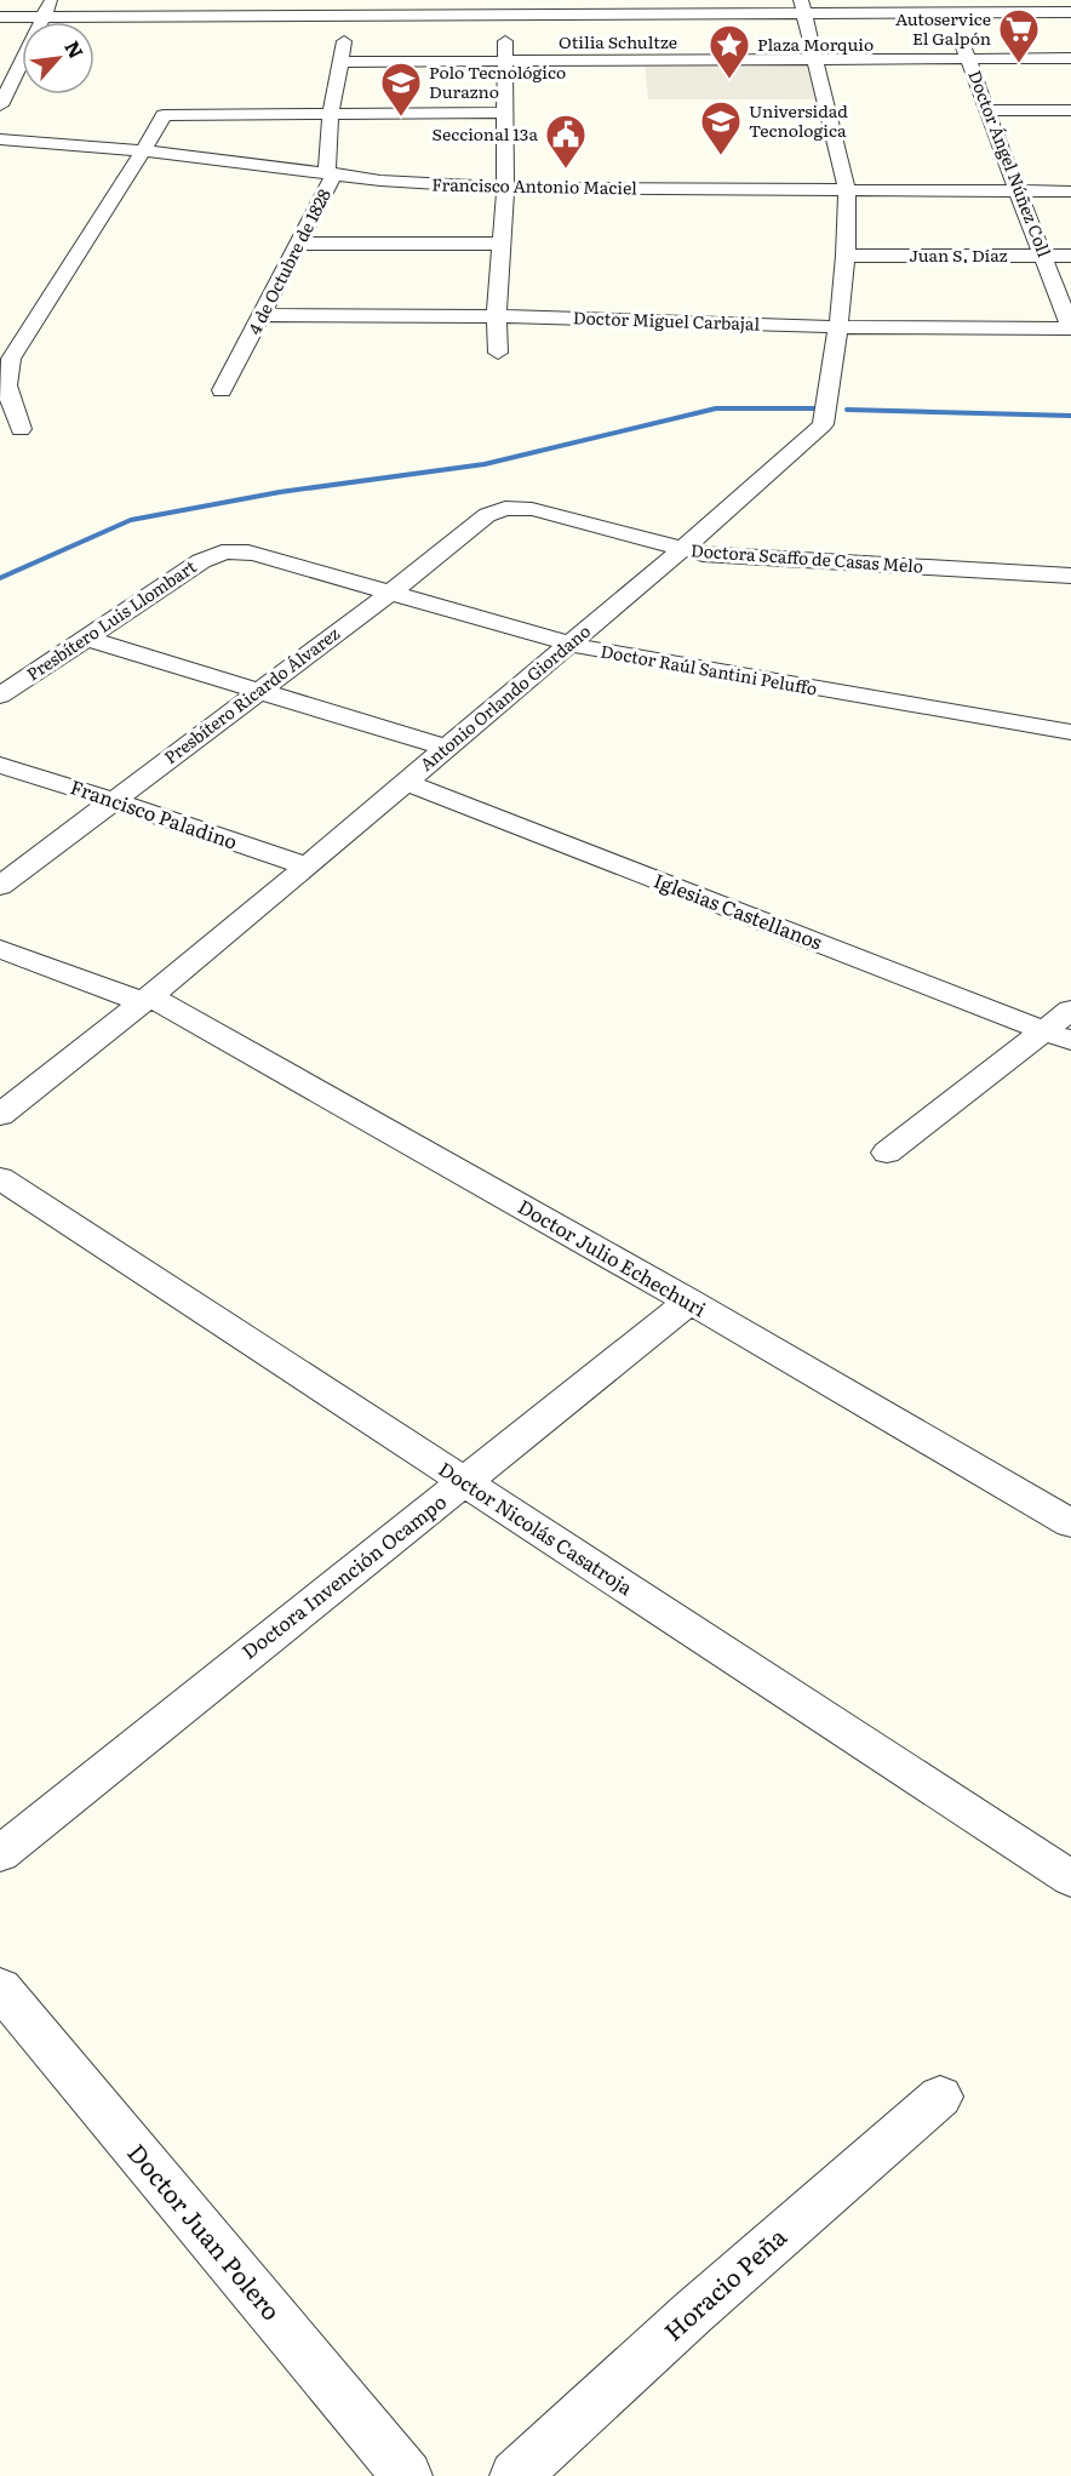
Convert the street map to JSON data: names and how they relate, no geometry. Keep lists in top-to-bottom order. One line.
{"streets":{"street":["Otilia Schultze","Doctor Ángel Núñez Coll","Francisco Antonio Maciel","Juan S. Díaz","4 de Octubre de 1828","Doctor Miguel Carbajal","Doctora Scaffo de Casas Melo","Presbítero Luis Llombart","Doctor Raúl Santini Peluffo","Presbítero Ricardo Álvarez","Antonio Orlando Giordano","Francisco Paladino","Iglesias Castellanos","Doctor Julio Echechuri","Doctor Nicolás Casatroja","Doctora Invención Ocampo","Doctor Juan Polero","Horacio Peña"]},"crossings":[["Otilia Schultze","Doctor Ángel Núñez Coll"],["Otilia Schultze","4 de Octubre de 1828"],["Otilia Schultze","Antonio Orlando Giordano"],["Doctor Ángel Núñez Coll","Francisco Antonio Maciel"],["Doctor Ángel Núñez Coll","Juan S. Díaz"],["Doctor Ángel Núñez Coll","Doctor Miguel Carbajal"],["Francisco Antonio Maciel","4 de Octubre de 1828"],["Francisco Antonio Maciel","Antonio Orlando Giordano"],["Juan S. Díaz","Antonio Orlando Giordano"],["4 de Octubre de 1828","Doctor Miguel Carbajal"],["Doctor Miguel Carbajal","Antonio Orlando Giordano"],["Doctora Scaffo de Casas Melo","Presbítero Ricardo Álvarez"],["Doctora Scaffo de Casas Melo","Antonio Orlando Giordano"],["Presbítero Luis Llombart","Doctor Raúl Santini Peluffo"],["Doctor Raúl Santini Peluffo","Presbítero Ricardo Álvarez"],["Doctor Raúl Santini Peluffo","Antonio Orlando Giordano"],["Presbítero Ricardo Álvarez","Francisco Paladino"],["Antonio Orlando Giordano","Francisco Paladino"],["Antonio Orlando Giordano","Iglesias Castellanos"],["Antonio Orlando Giordano","Doctor Julio Echechuri"],["Doctor Julio Echechuri","Doctora Invención Ocampo"],["Doctor Nicolás Casatroja","Doctora Invención Ocampo"]],"places":{"supermarket":["Autoservice El Galpón"],"place":["Plaza Morquio"],"school or university":["Polo Tecnológico Durazno","Universidad Tecnologica"],"public building":["Seccional 13a"]},"north":"top right"}
